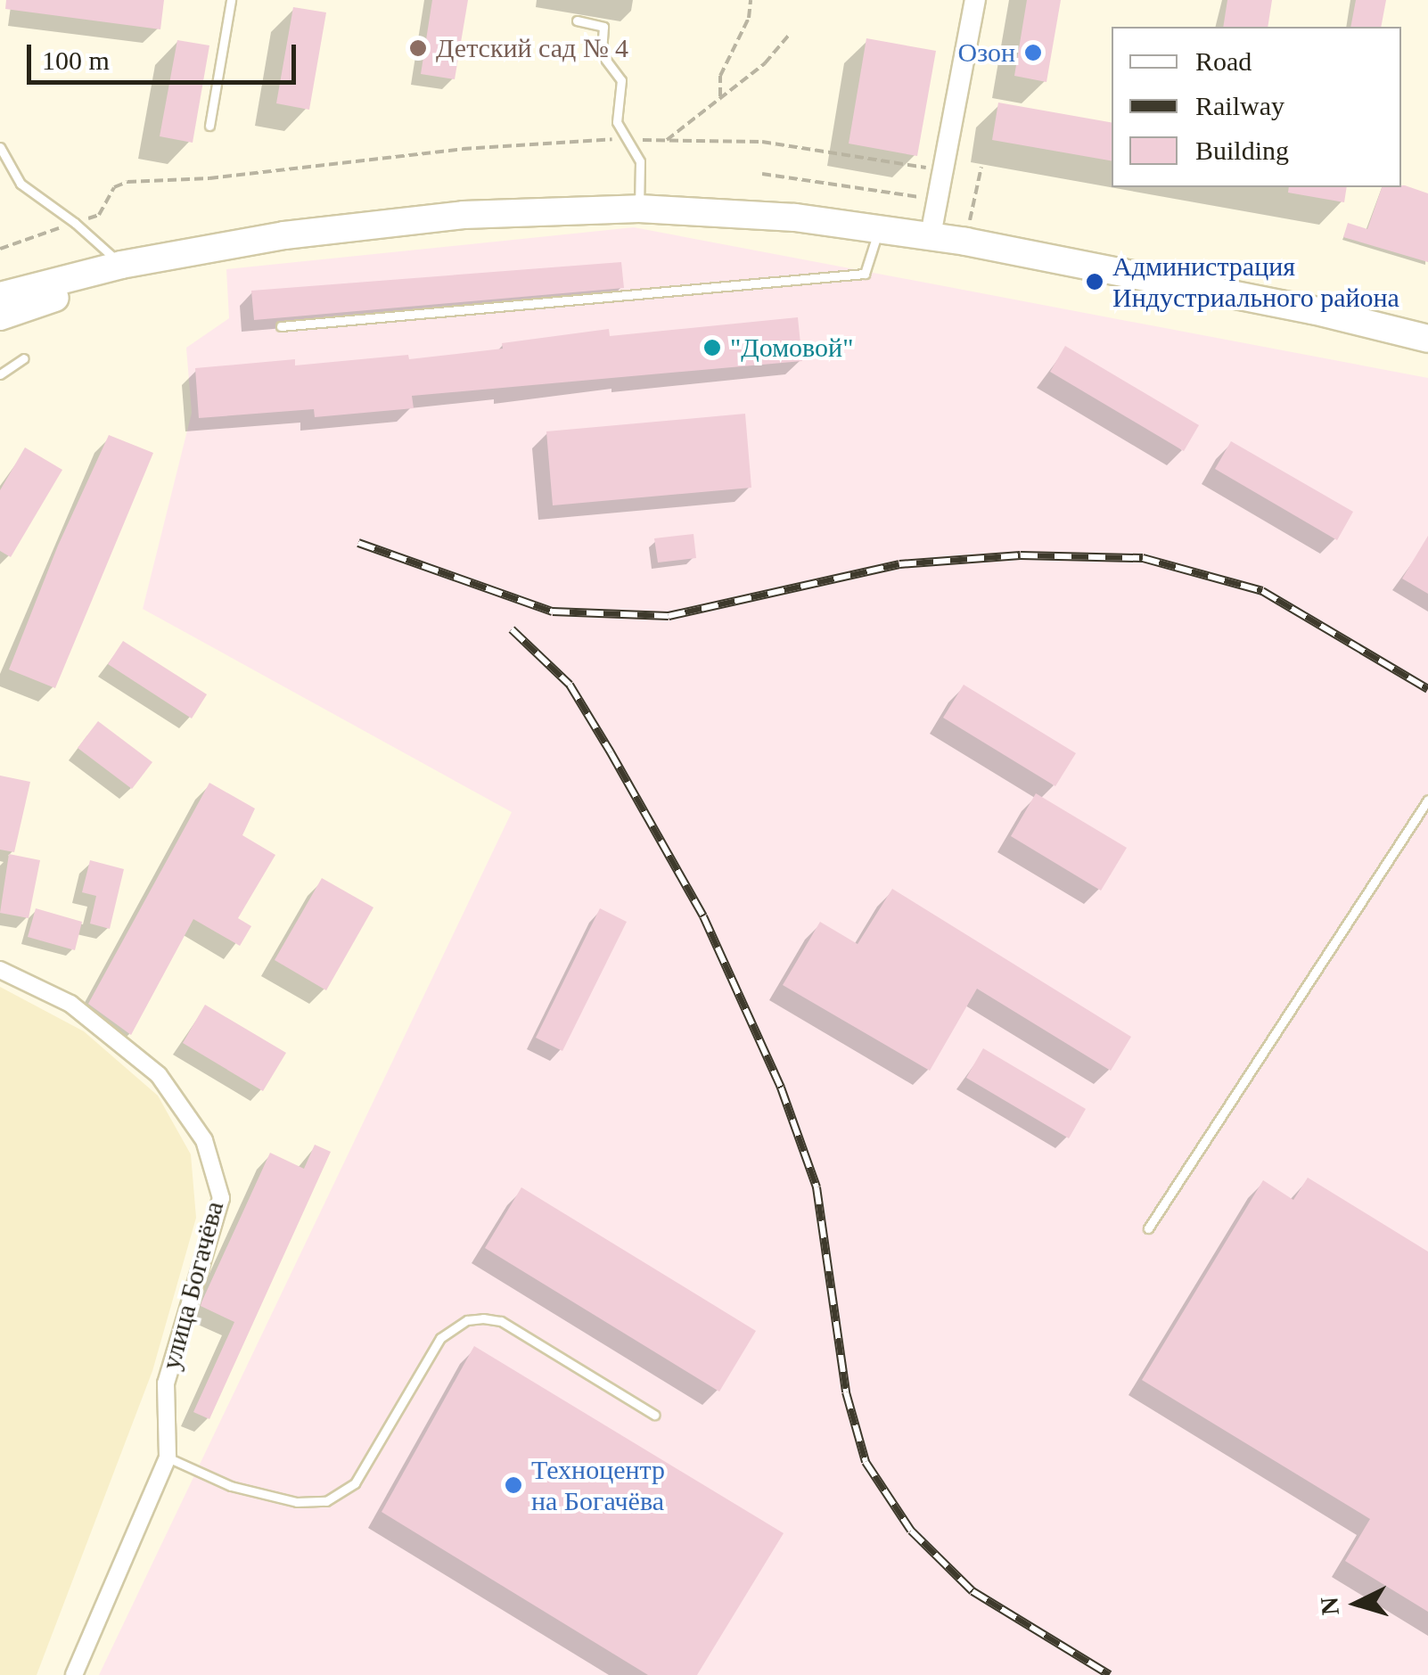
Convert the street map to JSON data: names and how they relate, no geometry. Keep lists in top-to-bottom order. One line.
{"streets":{"street":["улица Богачёва"]},"places":["Детский сад № 4","Озон","Администрация Индустриального района","\"Домовой\"","Техноцентр на Богачёва"],"legend":["Road","Railway","Building"],"scale_bar":"100 m","north":"left"}
